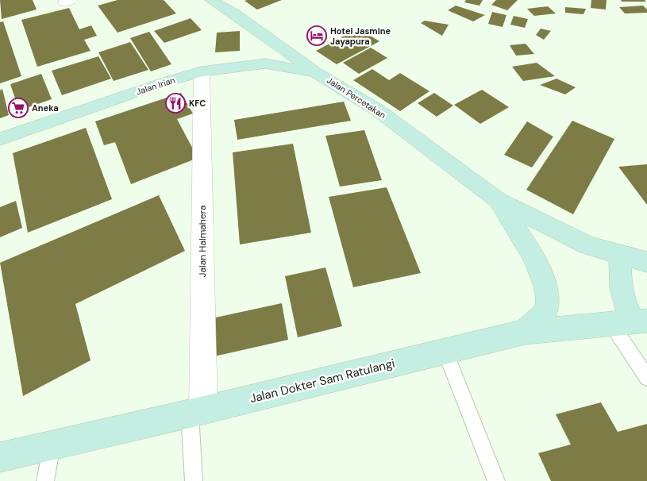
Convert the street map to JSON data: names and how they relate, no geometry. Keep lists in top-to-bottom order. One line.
{"streets":{"main road":["Jalan Irian","Jalan Percetakan","Jalan Dokter Sam Ratulangi"],"street":["Jalan Halmahera"]},"crossings":[["Jalan Irian","Jalan Percetakan"],["Jalan Irian","Jalan Halmahera"],["Jalan Halmahera","Jalan Dokter Sam Ratulangi"]],"places":{"hotel":["Hotel Jasmine Jayapura"],"restaurant":["KFC"],"supermarket":["Aneka"]}}
